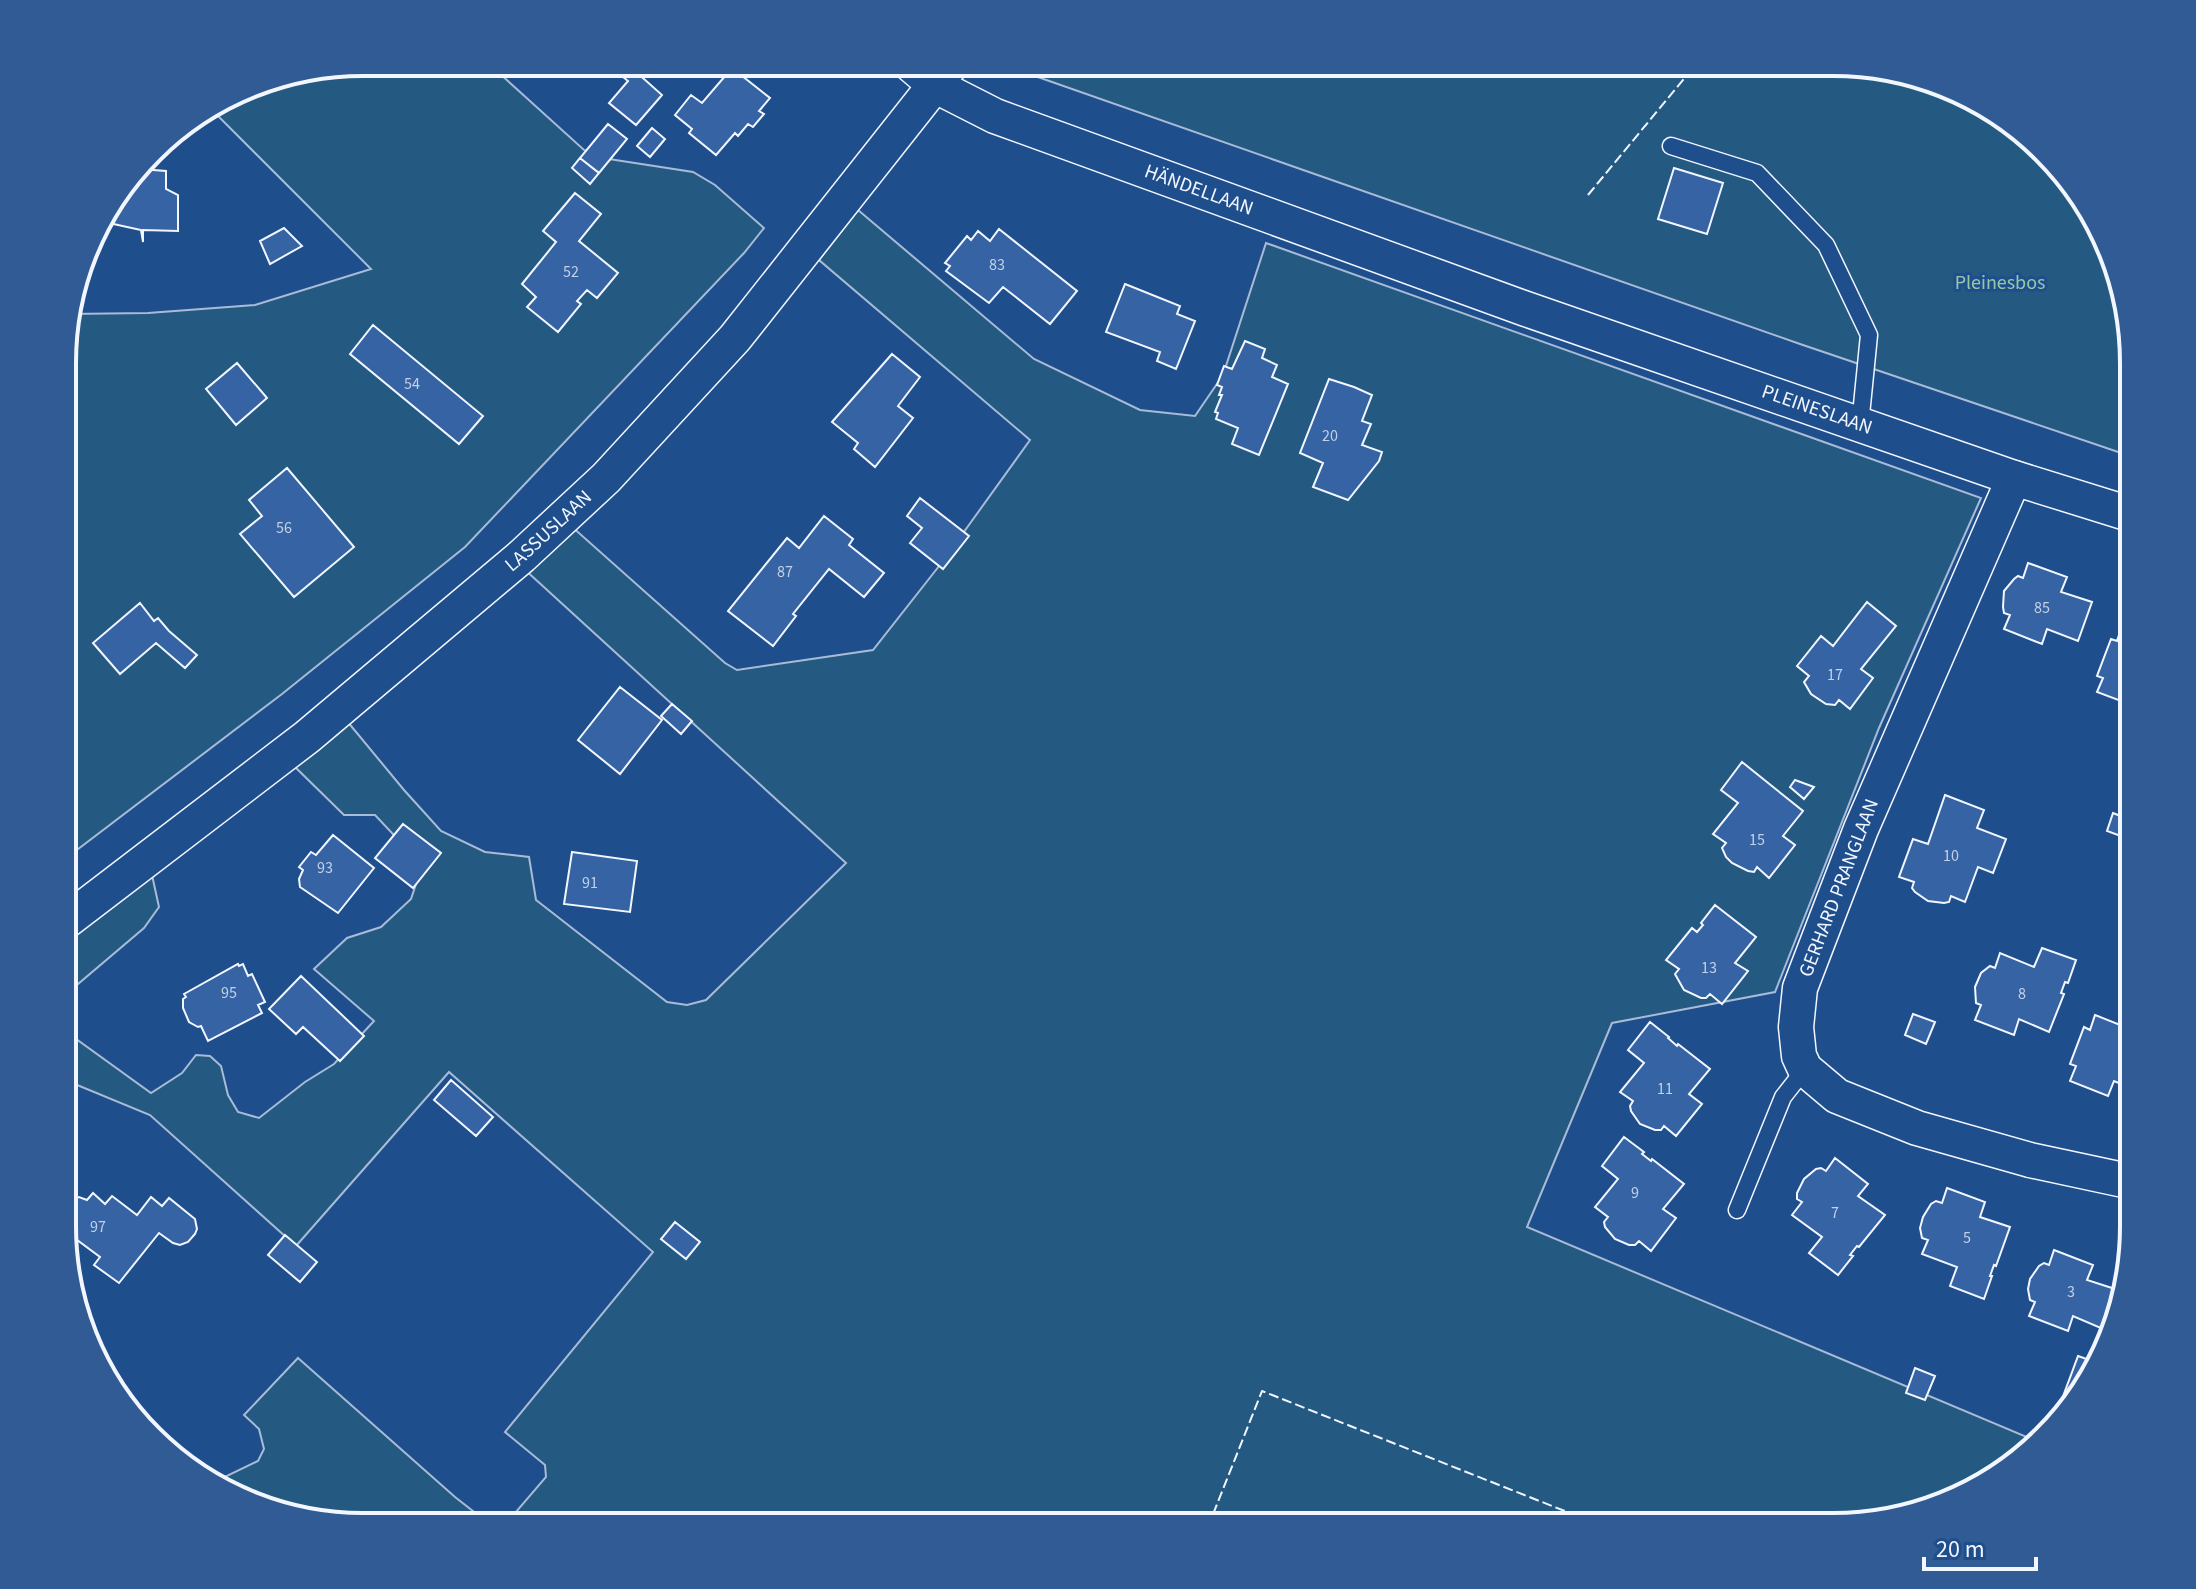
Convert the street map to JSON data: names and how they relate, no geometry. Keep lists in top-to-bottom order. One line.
{"streets":{"street":["HÄNDELLAAN","PLEINESLAAN","LASSUSLAAN","GERHARD PRANGLAAN"]},"crossings":[["HÄNDELLAAN","PLEINESLAAN"],["PLEINESLAAN","GERHARD PRANGLAAN"]],"parks":["Pleinesbos"],"house_numbers":["83","52","54","20","56","87","85","17","15","10","93","91","13","95","8","11","9","7","97","5","3"],"scale_bar":"20 m"}
